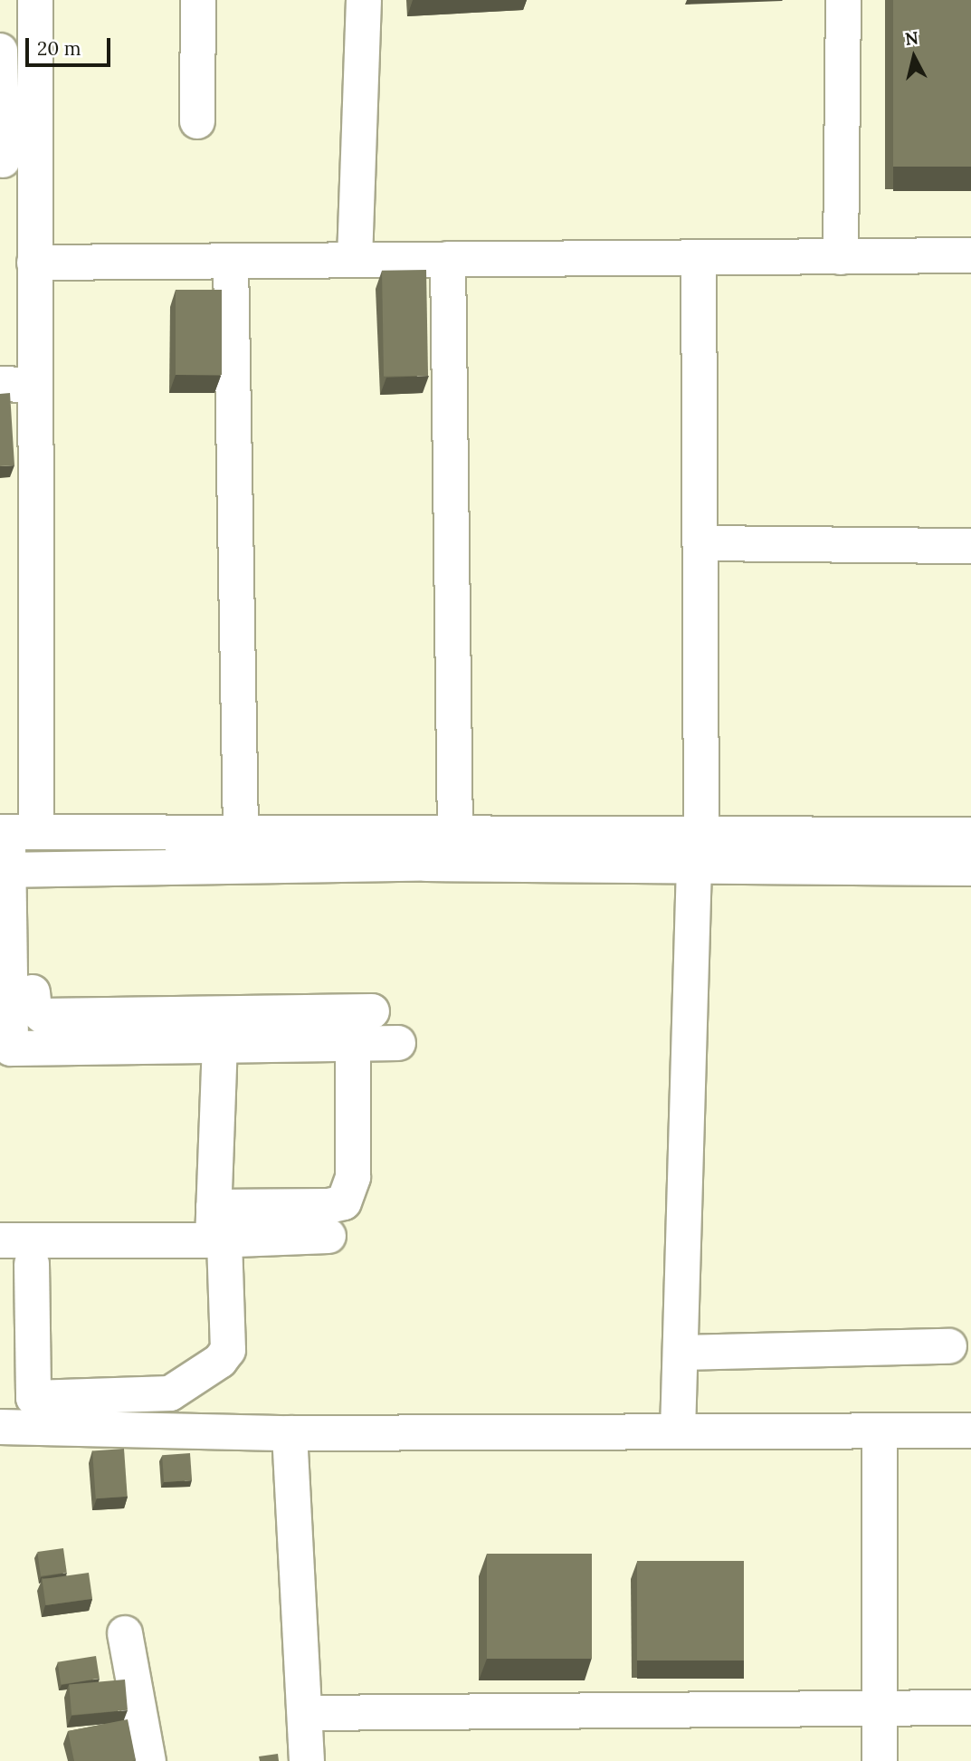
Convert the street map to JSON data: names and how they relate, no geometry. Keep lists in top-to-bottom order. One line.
{"scale_bar":"20 m","north":"top"}
